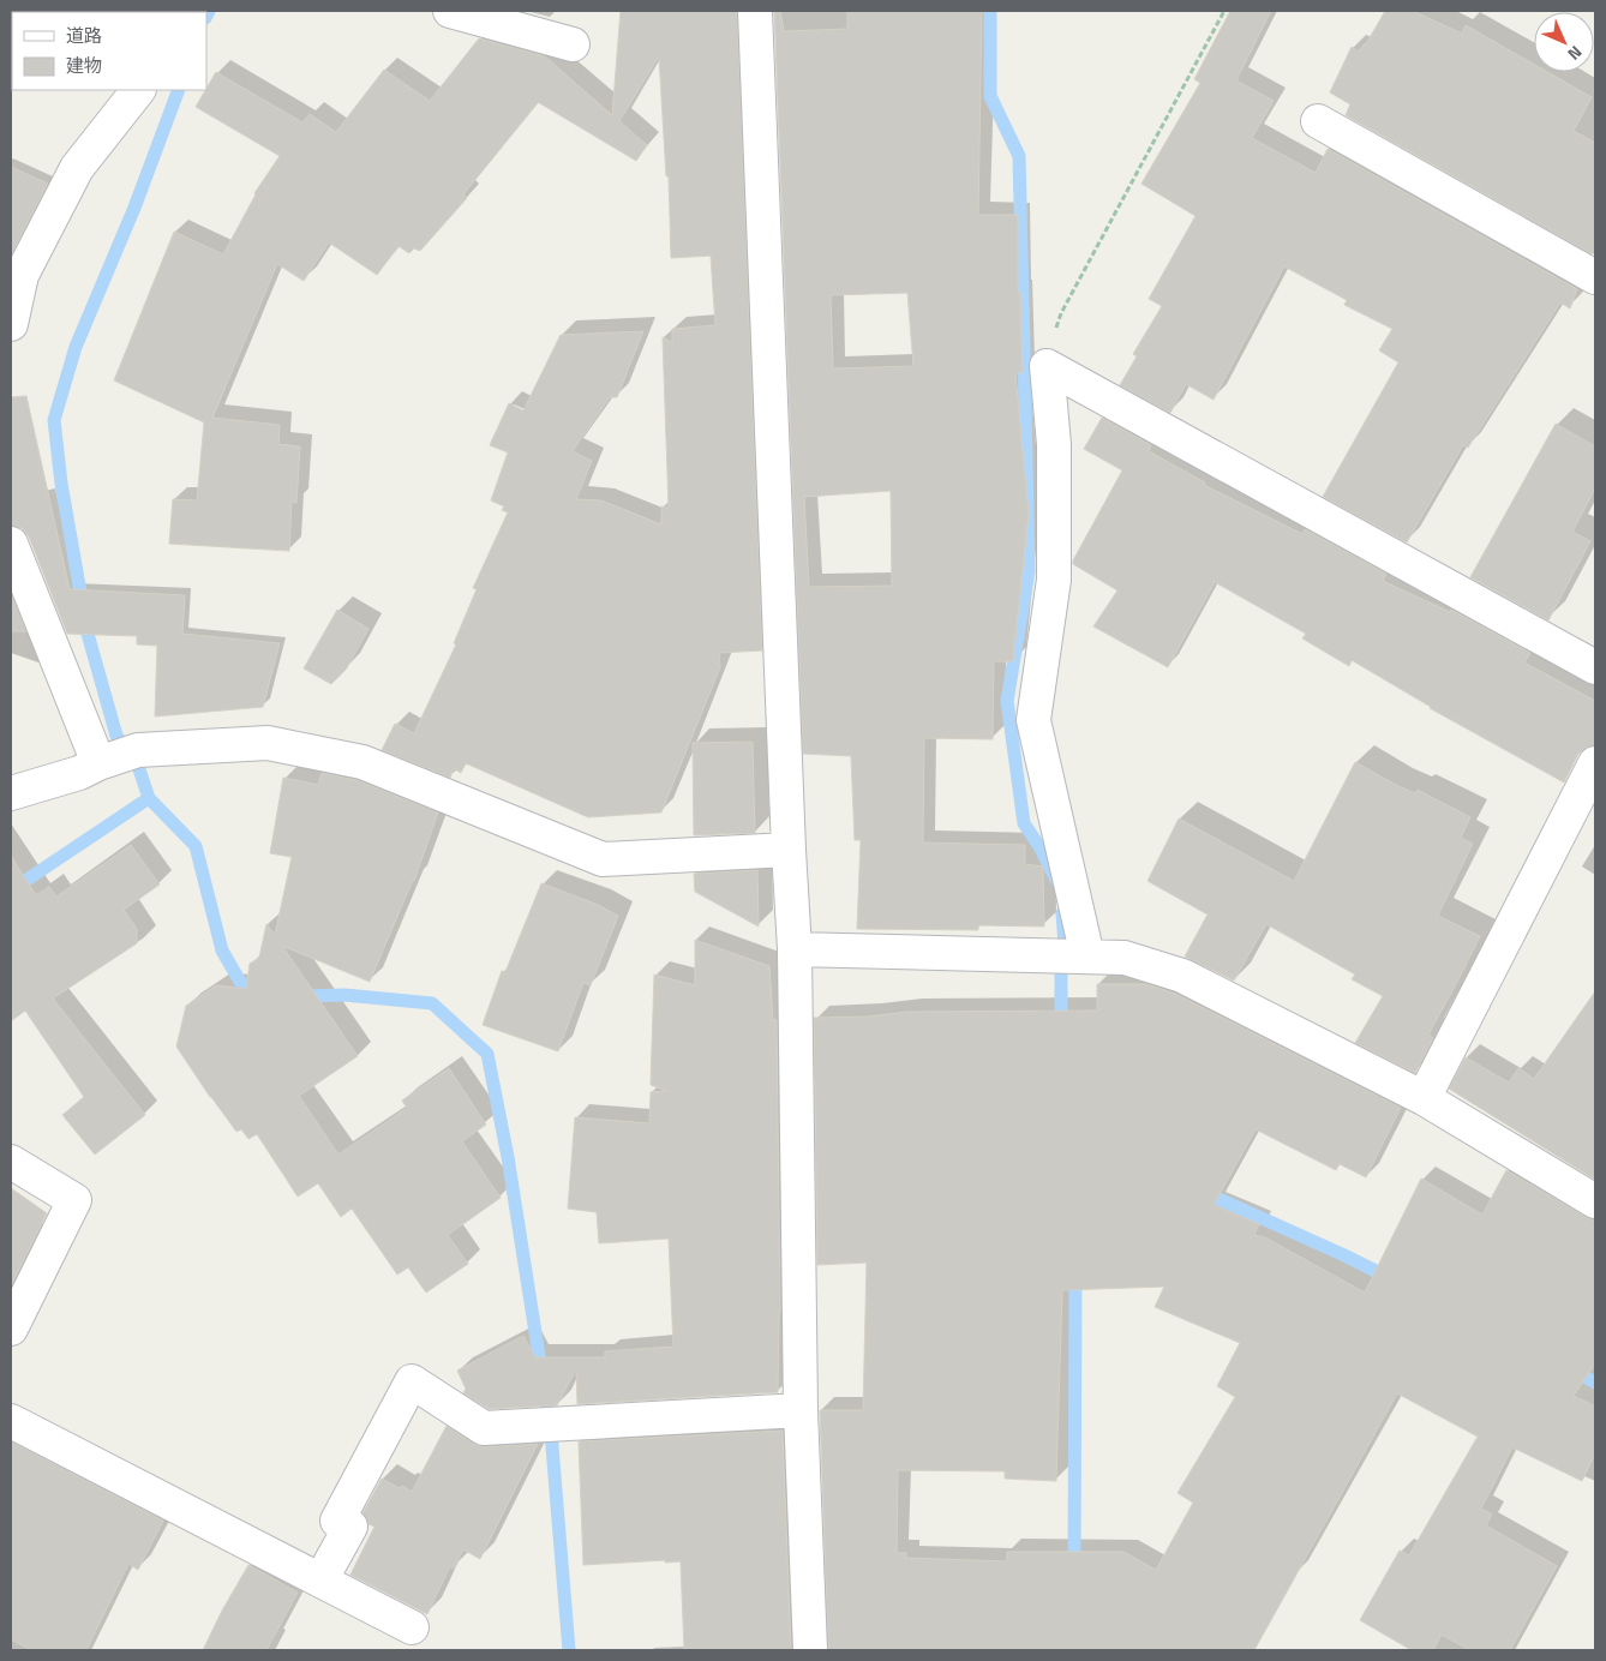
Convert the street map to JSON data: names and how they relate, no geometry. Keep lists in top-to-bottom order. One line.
{"legend":["道路","建物"],"north":"bottom right"}
